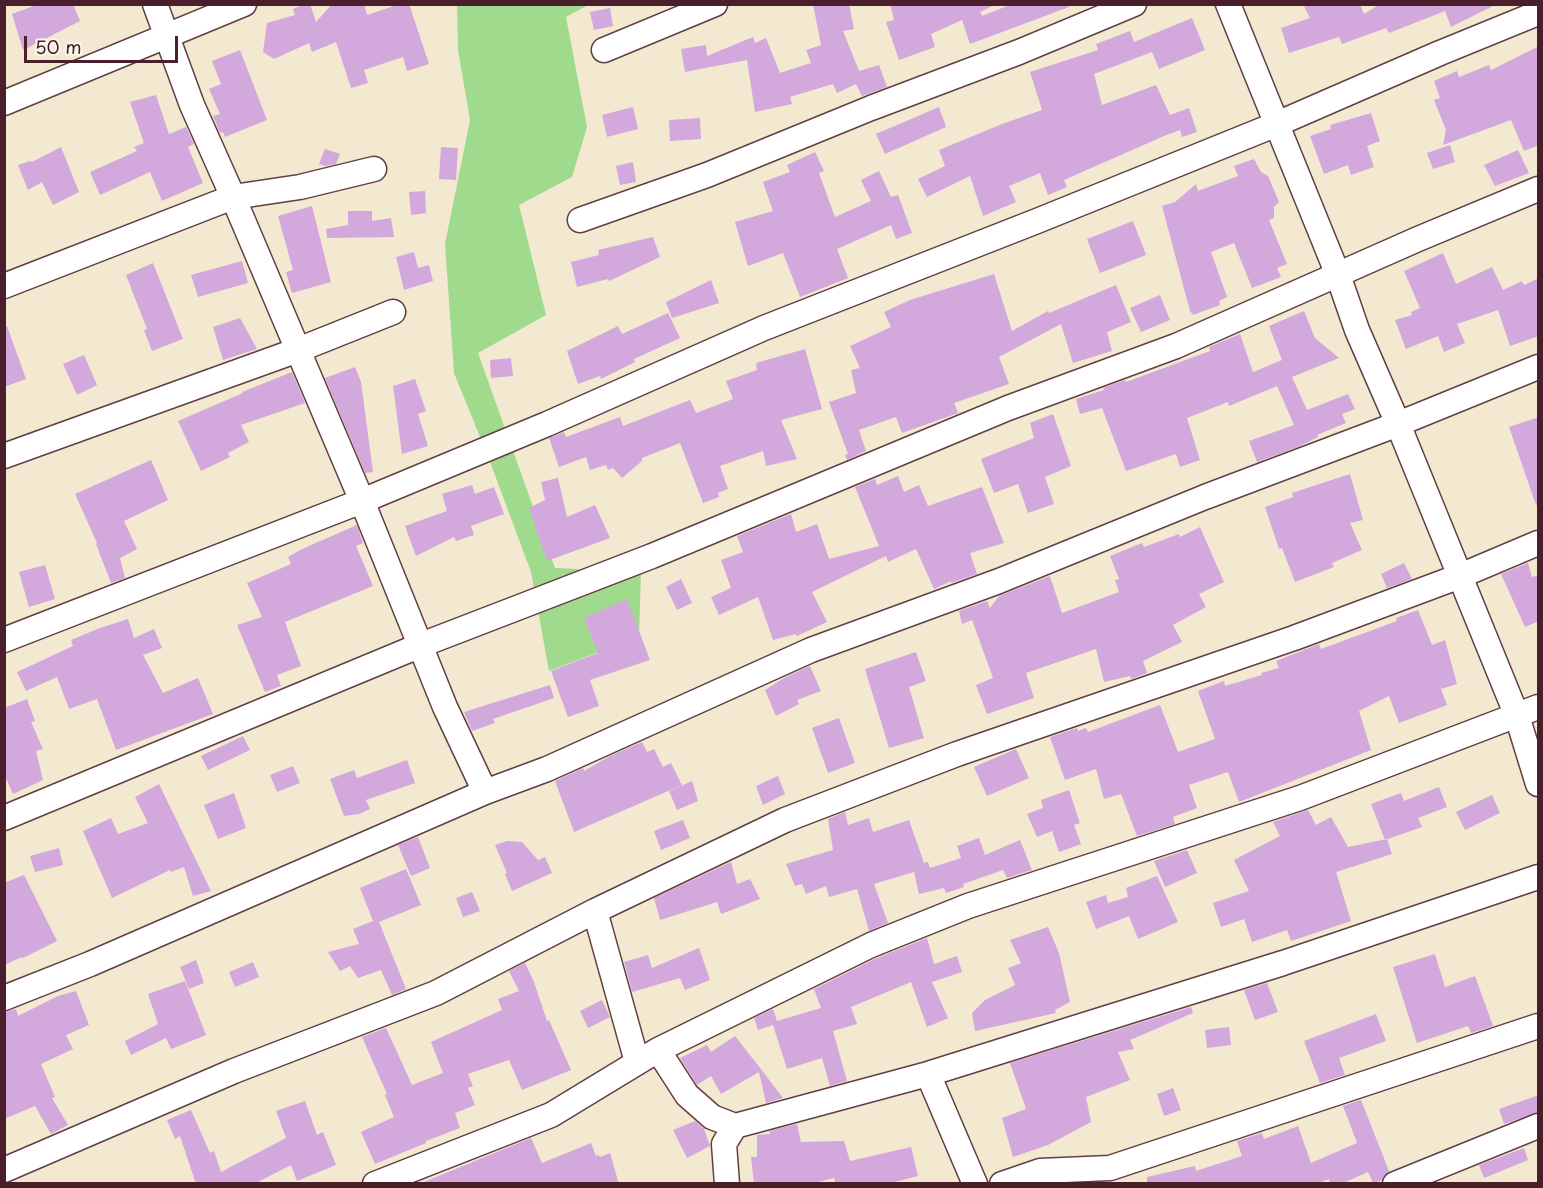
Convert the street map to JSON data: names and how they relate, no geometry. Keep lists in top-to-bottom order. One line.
{"scale_bar":"50 m"}
